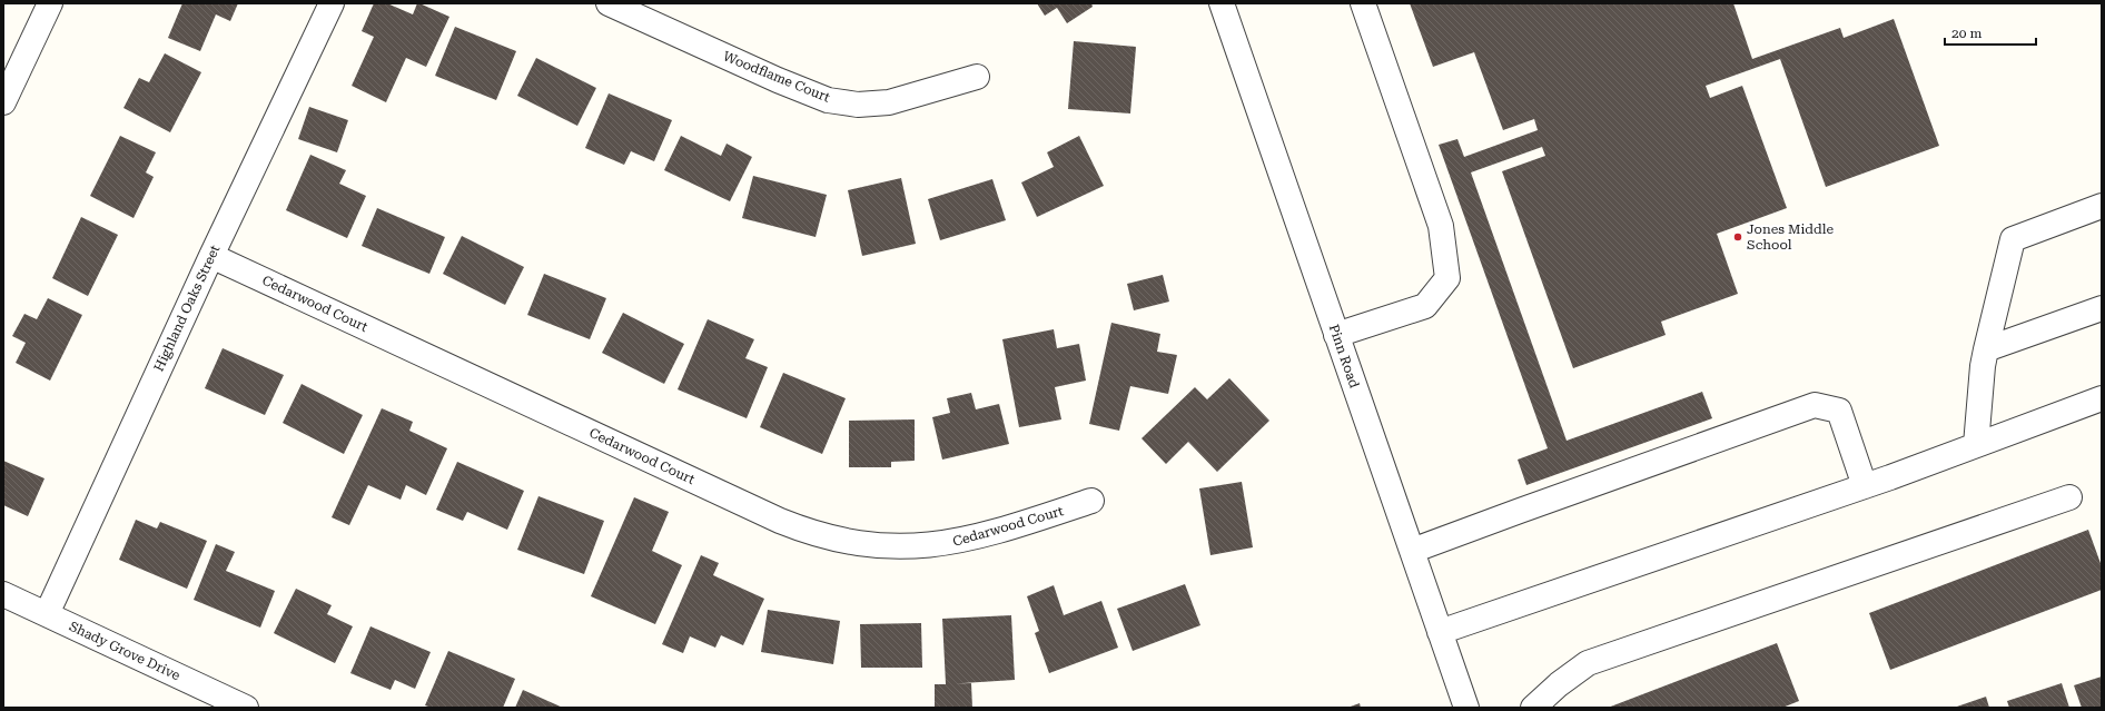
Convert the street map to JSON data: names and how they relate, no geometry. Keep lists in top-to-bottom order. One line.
{"streets":{"street":["Woodflame Court","Cedarwood Court","Highland Oaks Street","Pinn Road","Shady Grove Drive"]},"crossings":[["Cedarwood Court","Highland Oaks Street"],["Highland Oaks Street","Shady Grove Drive"]],"places":["Jones Middle School"],"scale_bar":"20 m"}
